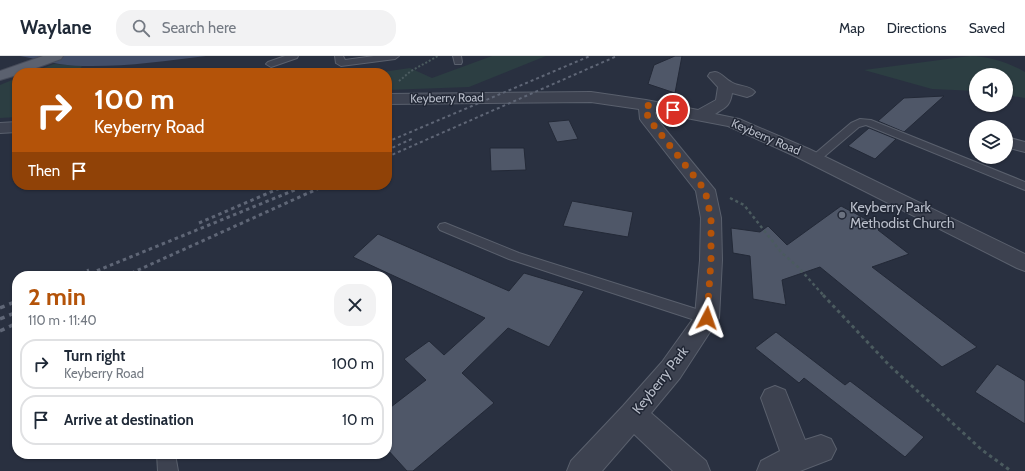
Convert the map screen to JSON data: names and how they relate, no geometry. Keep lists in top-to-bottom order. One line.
{"streets":{"street":["Keyberry Road","Keyberry Park"]},"places":["Keyberry Park Methodist Church"],"page":{"header":"Waylane","search":"Search here","nav":["Map","Directions","Saved"],"turn":["100 m","Keyberry Road"],"then":"Then","heading":["2 min","110 m · 11:40"],"list":[{"name":"Turn right","note":"Keyberry Road","value":"100 m"},{"name":"Arrive at destination","value":"10 m"}]}}
